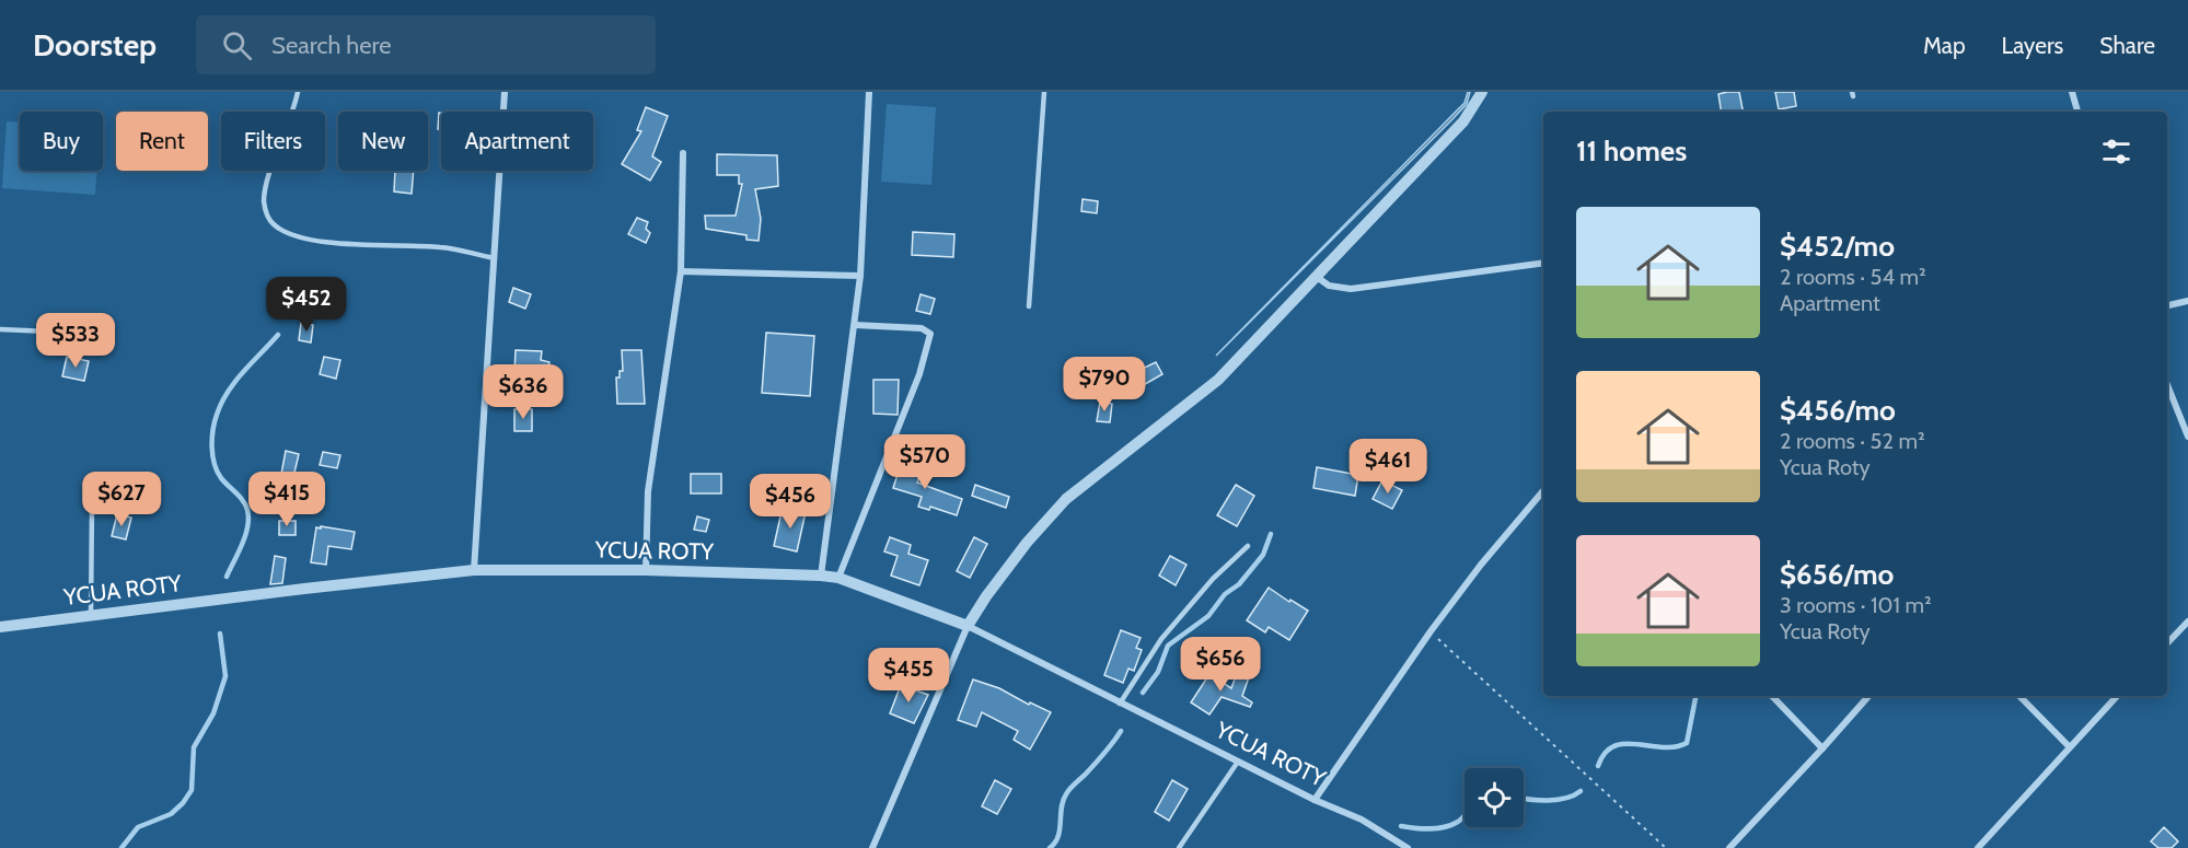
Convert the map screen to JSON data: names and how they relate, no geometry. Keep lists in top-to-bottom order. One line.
{"streets":{"street":["YCUA ROTY"]},"page":{"header":"Doorstep","search":"Search here","nav":["Map","Layers","Share"],"chip":["Buy","Rent","Filters","New","Apartment"],"heading":"11 homes","list":[{"name":"$452/mo","note":"2 rooms · 54 m² · Apartment"},{"name":"$456/mo","note":"2 rooms · 52 m² · Ycua Roty"},{"name":"$656/mo","note":"3 rooms · 101 m² · Ycua Roty"}],"price":["$452","$533","$790","$636","$570","$461","$627","$415","$456","$656","$455"]}}
